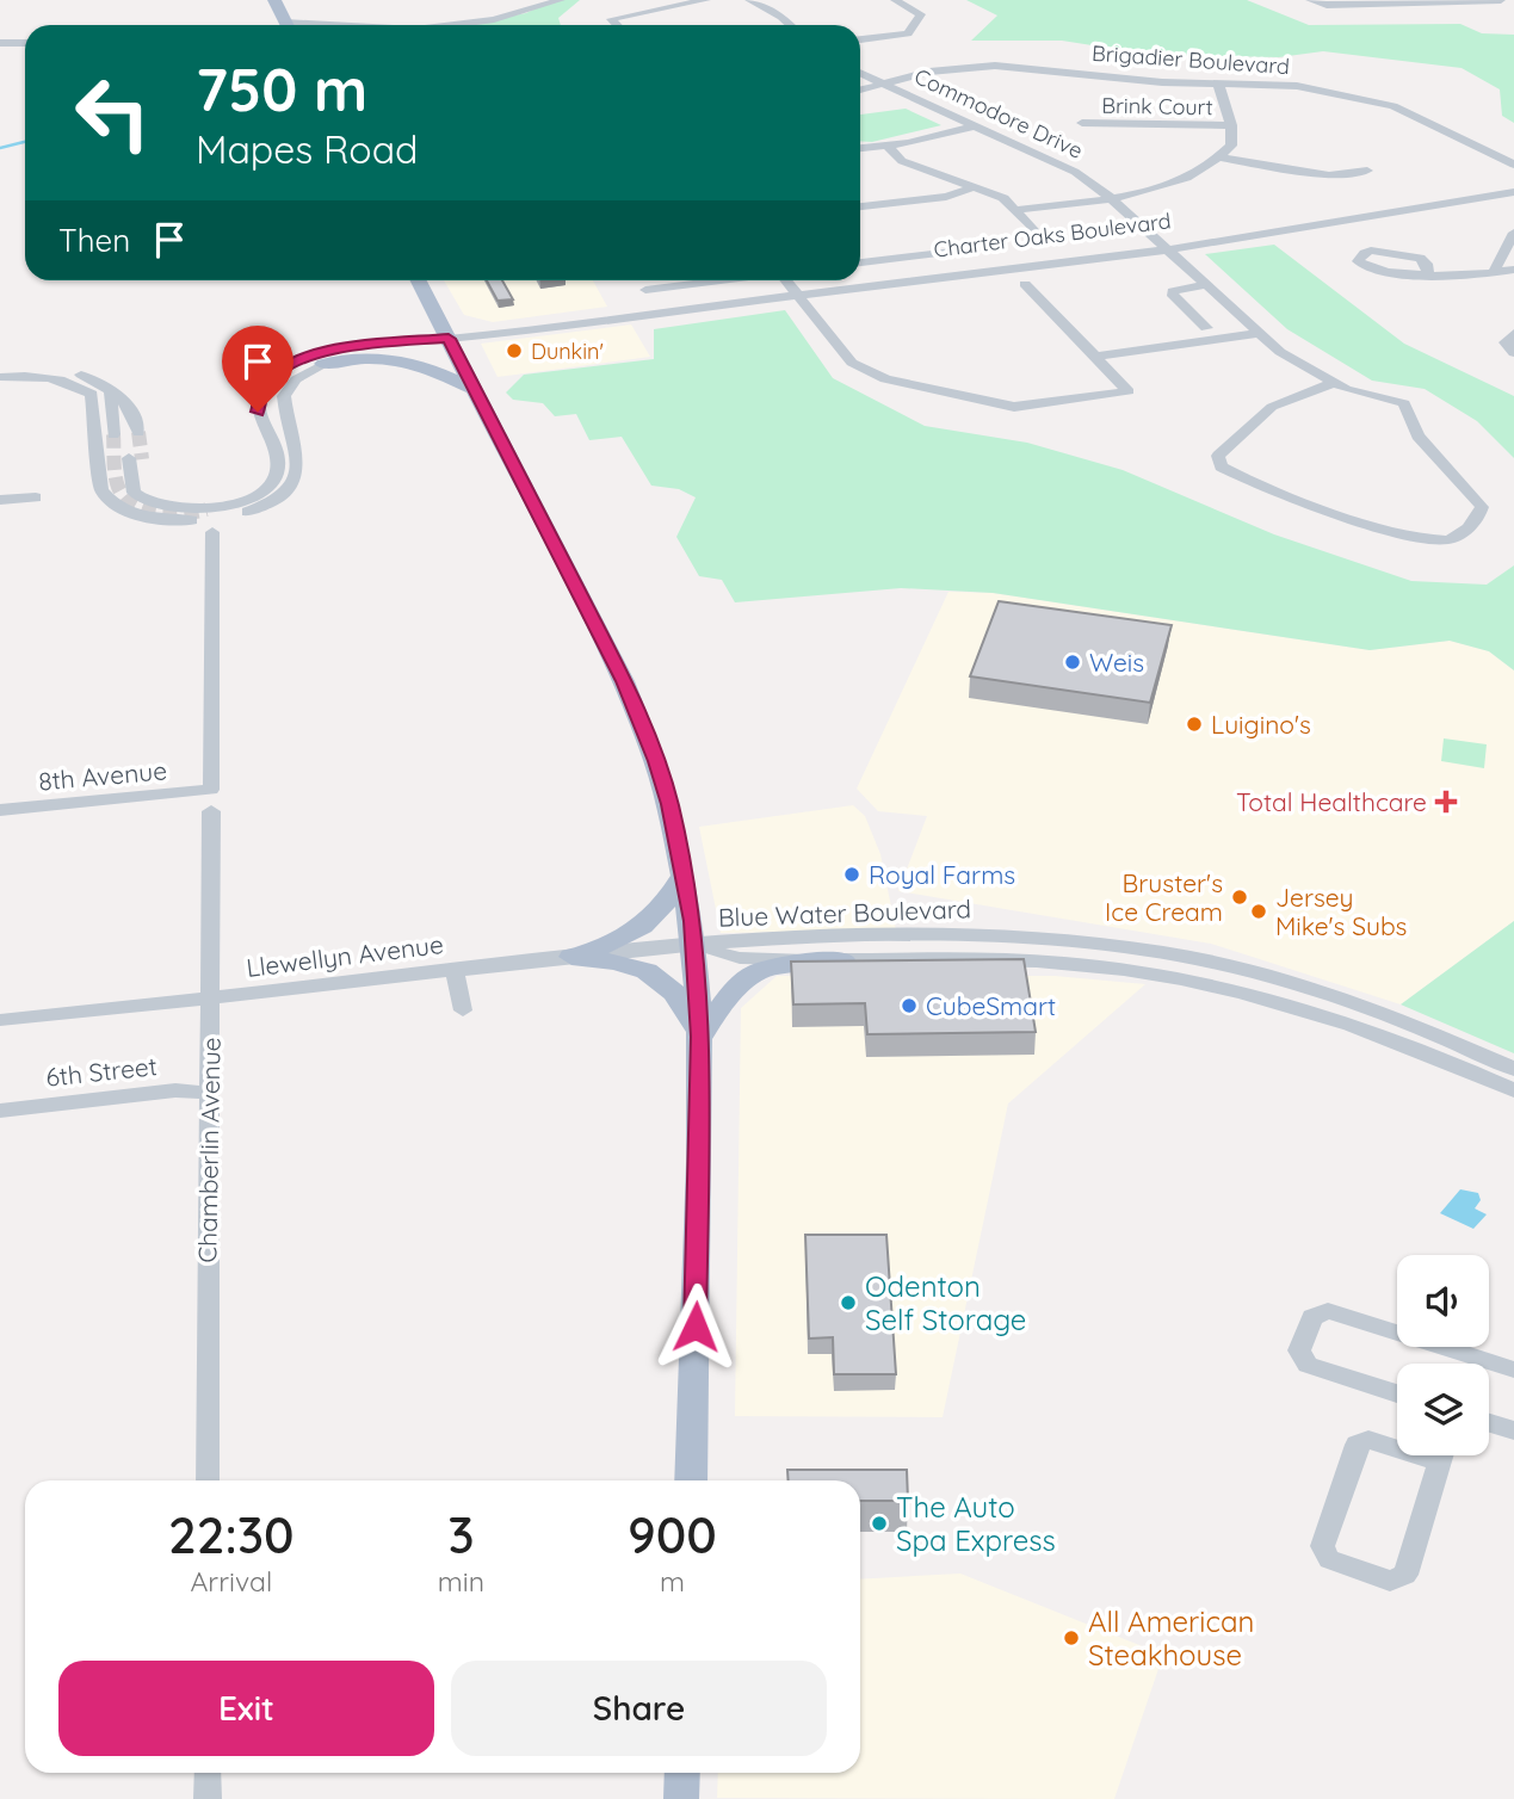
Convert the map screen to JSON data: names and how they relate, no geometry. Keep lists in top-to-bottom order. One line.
{"streets":{"street":["Brigadier Boulevard","Brink Court","Commodore Drive","Charter Oaks Boulevard","8th Avenue","Blue Water Boulevard","Llewellyn Avenue","6th Street","Chamberlin Avenue"]},"crossings":[["Brigadier Boulevard","Commodore Drive"],["Commodore Drive","Charter Oaks Boulevard"],["Blue Water Boulevard","Llewellyn Avenue"],["Llewellyn Avenue","Chamberlin Avenue"],["6th Street","Chamberlin Avenue"]],"places":{"other":["Dunkin'","Weis","Luigino's","Royal Farms","Bruster's Ice Cream","Jersey Mike's Subs","CubeSmart","Odenton Self Storage","The Auto Spa Express","All American Steakhouse"],"health":["Total Healthcare"]},"page":{"turn":["750 m","Mapes Road"],"then":"Then","eta":["22:30","Arrival","3","min","900","m"],"buttons":["Exit","Share"]}}
